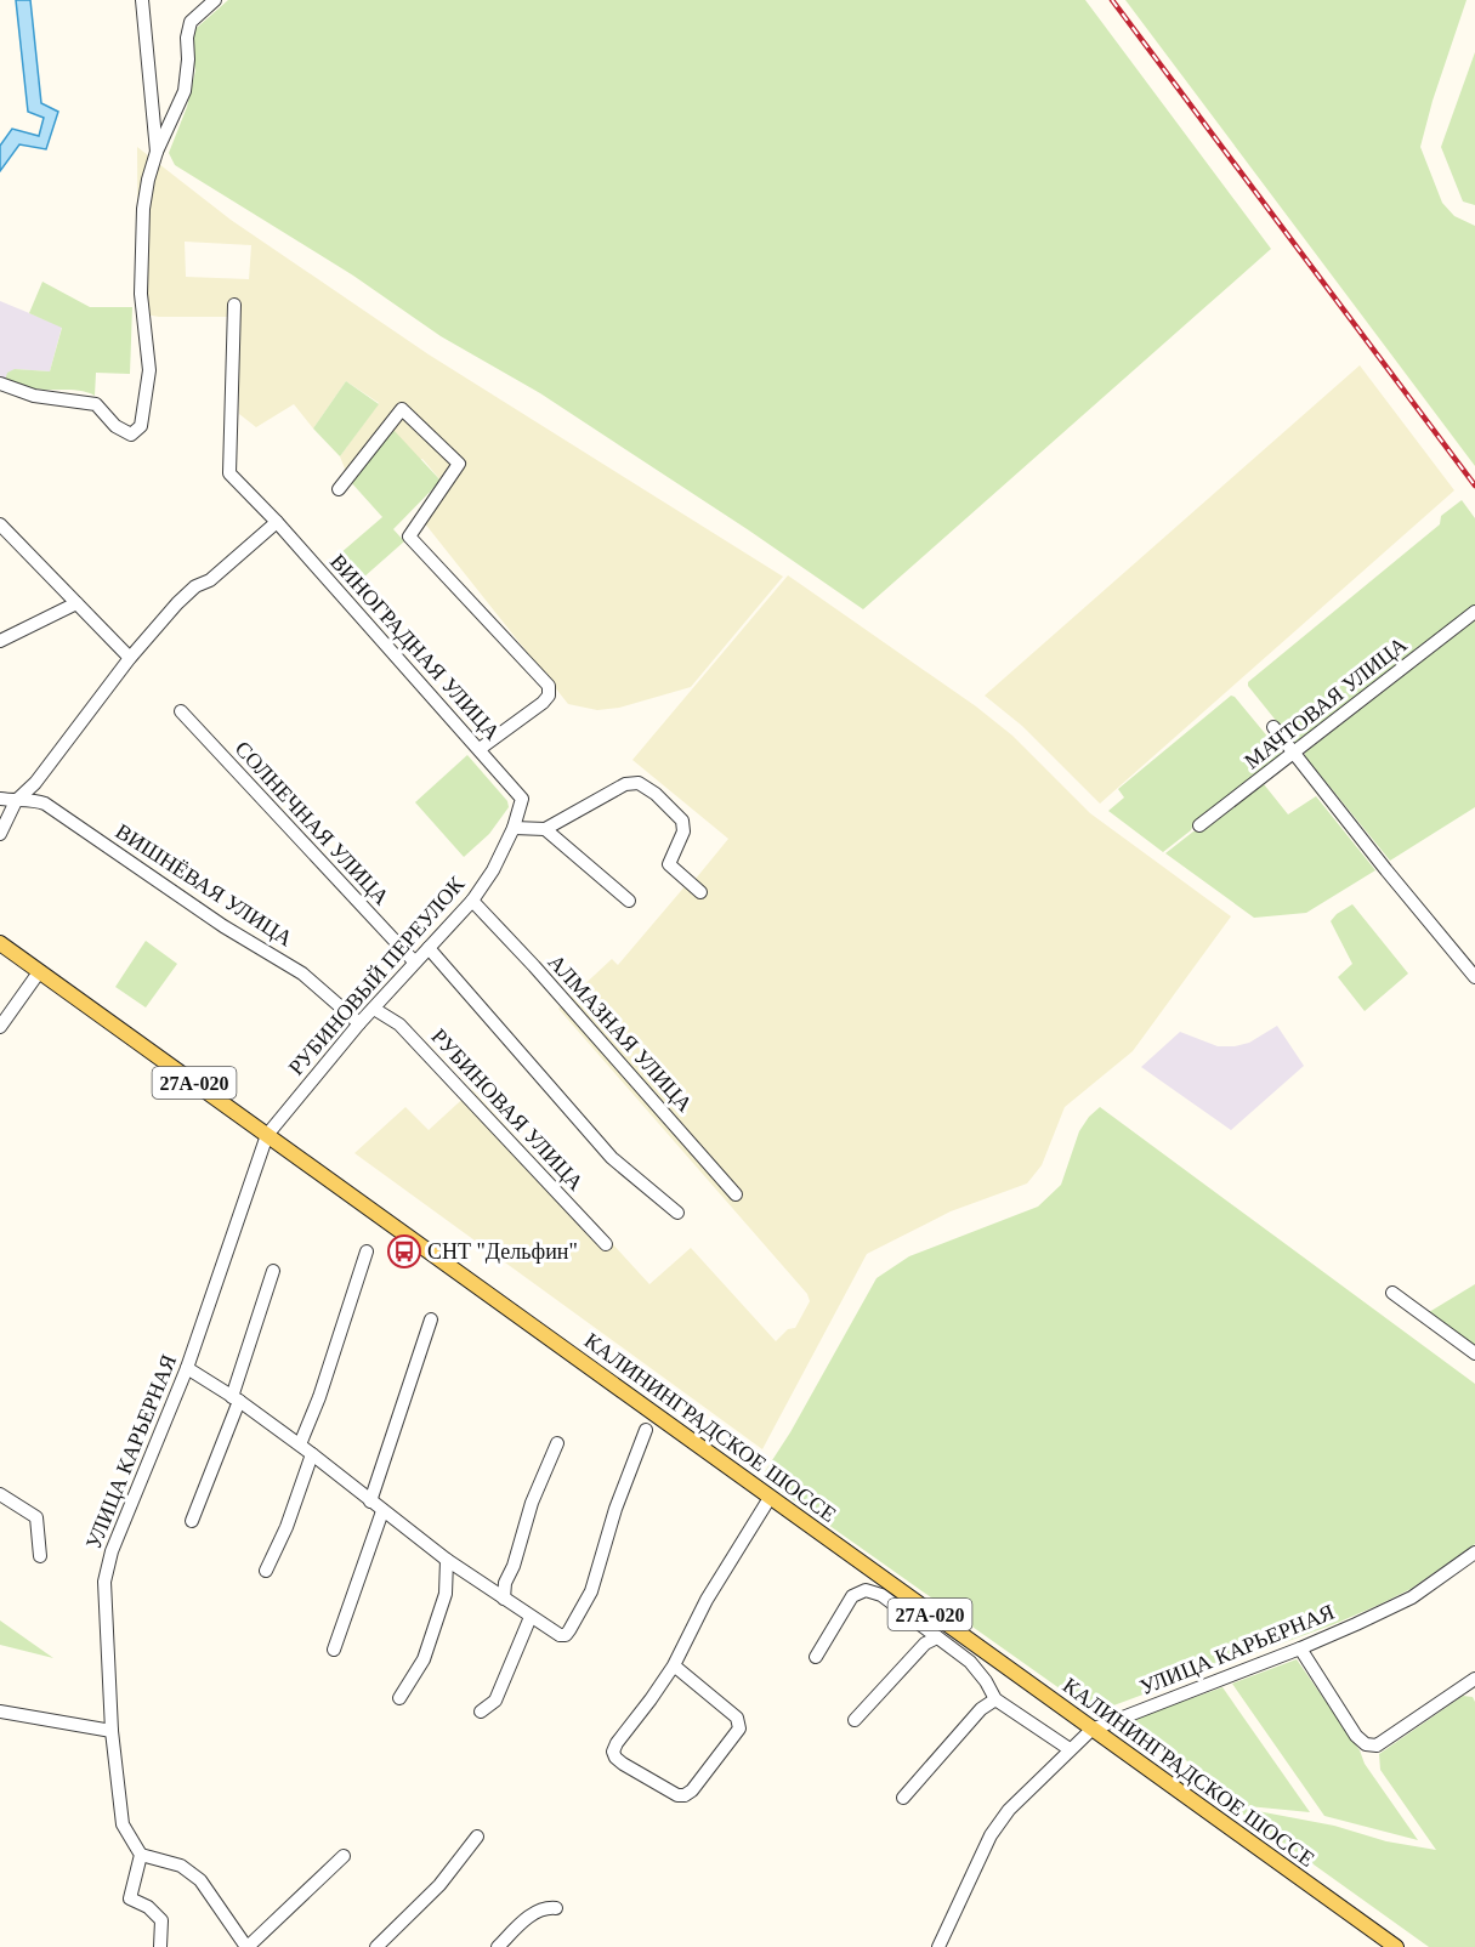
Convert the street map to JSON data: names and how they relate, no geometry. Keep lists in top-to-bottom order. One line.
{"streets":{"main road":["27А-020","КАЛИНИНГРАДСКОЕ ШОССЕ"],"street":["ВИНОГРАДНАЯ УЛИЦА","МАЧТОВАЯ УЛИЦА","СОЛНЕЧНАЯ УЛИЦА","ВИШНЁВАЯ УЛИЦА","РУБИНОВЫЙ ПЕРЕУЛОК","АЛМАЗНАЯ УЛИЦА","РУБИНОВАЯ УЛИЦА","УЛИЦА КАРЬЕРНАЯ"]},"crossings":[["ВИНОГРАДНАЯ УЛИЦА","РУБИНОВЫЙ ПЕРЕУЛОК"],["СОЛНЕЧНАЯ УЛИЦА","РУБИНОВЫЙ ПЕРЕУЛОК"],["ВИШНЁВАЯ УЛИЦА","РУБИНОВЫЙ ПЕРЕУЛОК"],["РУБИНОВЫЙ ПЕРЕУЛОК","АЛМАЗНАЯ УЛИЦА"],["РУБИНОВЫЙ ПЕРЕУЛОК","РУБИНОВАЯ УЛИЦА"],["РУБИНОВЫЙ ПЕРЕУЛОК","КАЛИНИНГРАДСКОЕ ШОССЕ"],["РУБИНОВЫЙ ПЕРЕУЛОК","УЛИЦА КАРЬЕРНАЯ"],["КАЛИНИНГРАДСКОЕ ШОССЕ","УЛИЦА КАРЬЕРНАЯ"]],"places":{"bus stop":["СНТ \"Дельфин\""]}}
